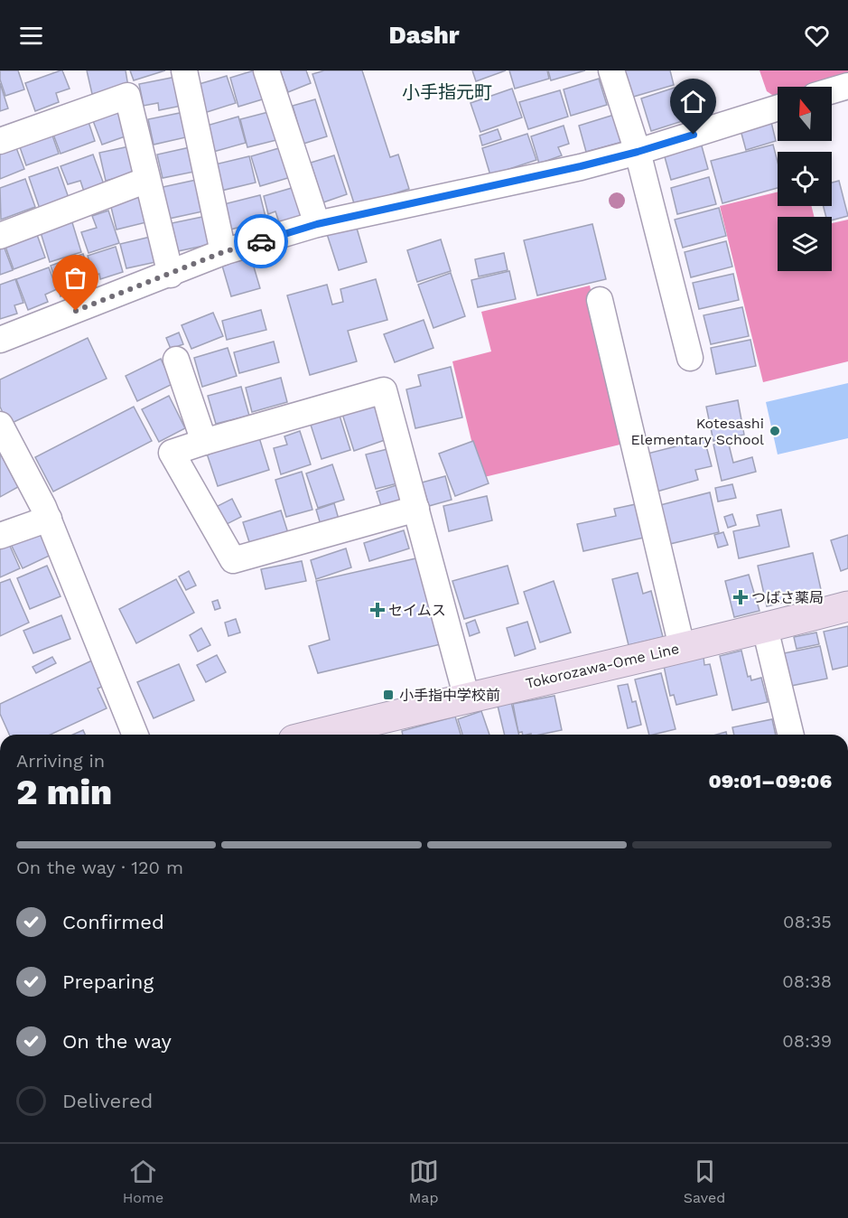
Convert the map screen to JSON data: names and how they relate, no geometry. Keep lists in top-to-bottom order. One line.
{"streets":{"main road":["Tokorozawa-Ome Line"]},"districts":["小手指元町"],"places":{"other":["Kotesashi Elementary School"],"health":["つばさ薬局","セイムス"],"transit":["小手指中学校前"]},"north":"top","page":{"header":"Dashr","heading":["2 min","Arriving in","09:01–09:06"],"bar":"On the way · 120 m","list":[["Confirmed","08:35"],["Preparing","08:38"],["On the way","08:39"],"Delivered"],"tabs":["Home","Map","Saved"]}}
